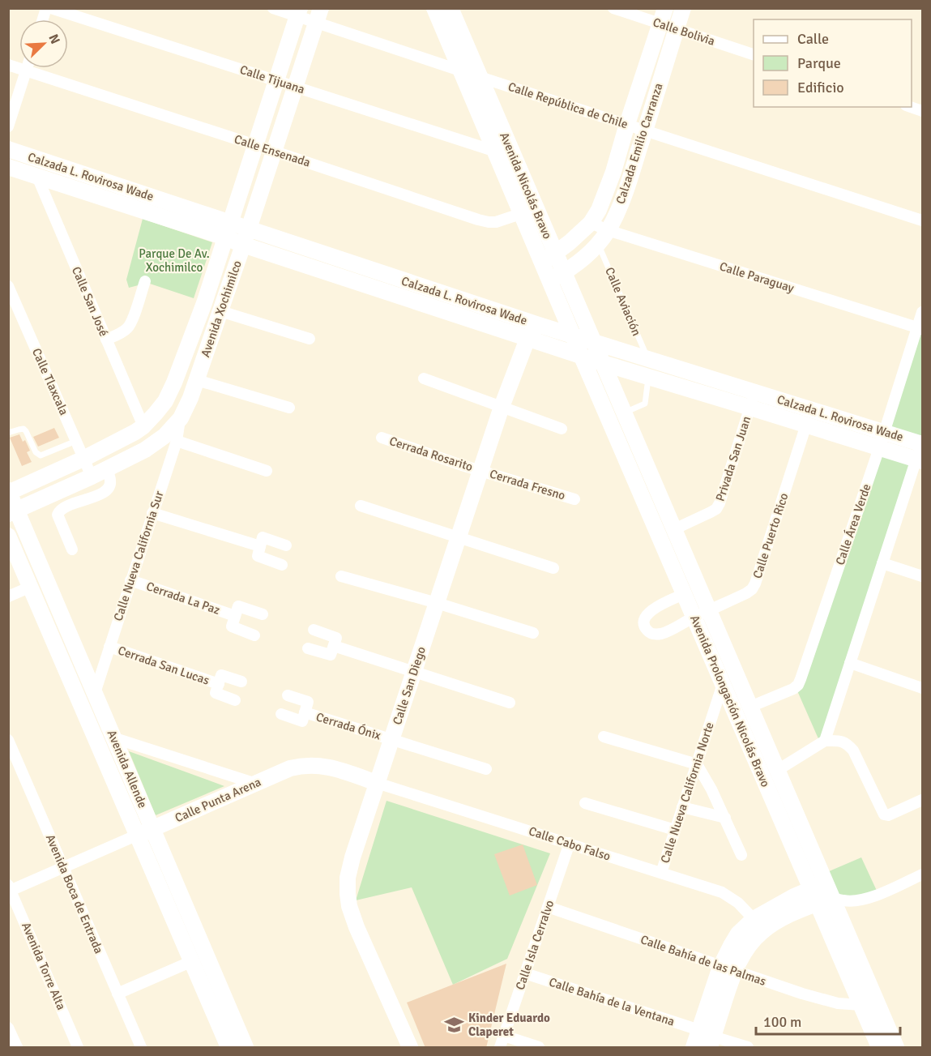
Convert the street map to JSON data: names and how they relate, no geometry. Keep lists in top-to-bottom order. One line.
{"streets":{"street":["Calle Bolivia","Calle Tijuana","Calle República de Chile","Calzada Emilio Carranza","Calle Ensenada","Calzada L. Rovirosa Wade","Avenida Nicolás Bravo","Calle Paraguay","Calle San José","Avenida Xochimilco","Calle Tlaxcala","Cerrada Rosarito","Privada San Juan","Cerrada Fresno","Calle Área Verde","Calle Puerto Rico","Calle Nueva California Sur","Cerrada La Paz","Cerrada San Lucas","Calle San Diego","Avenida Prolongación Nicolás Bravo","Cerrada Ónix","Avenida Allende","Calle Nueva California Norte","Calle Punta Arena","Calle Cabo Falso","Avenida Boca de Entrada","Calle Isla Cerralvo","Calle Bahía de las Palmas","Avenida Torre Alta","Calle Bahía de la Ventana"],"lane":["Calle Aviación"]},"crossings":[["Calle Bolivia","Calzada Emilio Carranza"],["Calle Tijuana","Avenida Nicolás Bravo"],["Calle Tijuana","Avenida Xochimilco"],["Calle República de Chile","Calzada Emilio Carranza"],["Calle República de Chile","Avenida Nicolás Bravo"],["Calle República de Chile","Avenida Xochimilco"],["Calzada Emilio Carranza","Avenida Nicolás Bravo"],["Calzada Emilio Carranza","Calle Paraguay"],["Calzada Emilio Carranza","Calle Aviación"],["Calle Ensenada","Avenida Nicolás Bravo"],["Calle Ensenada","Avenida Xochimilco"],["Calzada L. Rovirosa Wade","Avenida Nicolás Bravo"],["Calzada L. Rovirosa Wade","Calle San José"],["Calzada L. Rovirosa Wade","Calle Aviación"],["Calzada L. Rovirosa Wade","Avenida Xochimilco"],["Calzada L. Rovirosa Wade","Privada San Juan"],["Calzada L. Rovirosa Wade","Calle Área Verde"],["Calzada L. Rovirosa Wade","Calle Puerto Rico"],["Calzada L. Rovirosa Wade","Calle San Diego"],["Calzada L. Rovirosa Wade","Avenida Prolongación Nicolás Bravo"],["Avenida Nicolás Bravo","Avenida Prolongación Nicolás Bravo"],["Calle Paraguay","Calle Área Verde"],["Calle San José","Avenida Xochimilco"],["Avenida Xochimilco","Calle Tlaxcala"],["Avenida Xochimilco","Calle Nueva California Sur"],["Avenida Xochimilco","Avenida Allende"],["Cerrada Rosarito","Cerrada Fresno"],["Cerrada Rosarito","Calle San Diego"],["Privada San Juan","Avenida Prolongación Nicolás Bravo"],["Cerrada Fresno","Calle San Diego"],["Calle Área Verde","Avenida Prolongación Nicolás Bravo"],["Calle Puerto Rico","Avenida Prolongación Nicolás Bravo"],["Calle Nueva California Sur","Cerrada La Paz"],["Calle Nueva California Sur","Cerrada San Lucas"],["Calle Nueva California Sur","Avenida Allende"],["Calle San Diego","Cerrada Ónix"],["Calle San Diego","Calle Punta Arena"],["Calle San Diego","Calle Cabo Falso"],["Avenida Prolongación Nicolás Bravo","Calle Nueva California Norte"],["Avenida Prolongación Nicolás Bravo","Calle Bahía de las Palmas"],["Avenida Allende","Calle Punta Arena"],["Calle Nueva California Norte","Calle Cabo Falso"],["Calle Punta Arena","Calle Cabo Falso"],["Calle Punta Arena","Avenida Boca de Entrada"],["Calle Punta Arena","Avenida Torre Alta"],["Calle Cabo Falso","Calle Isla Cerralvo"],["Calle Isla Cerralvo","Calle Bahía de las Palmas"],["Calle Isla Cerralvo","Calle Bahía de la Ventana"]],"parks":["Parque De Av. Xochimilco"],"places":{"school or university":["Kinder Eduardo Claperet"]},"legend":["Calle","Parque","Edificio"],"scale_bar":"100 m","north":"top right"}
